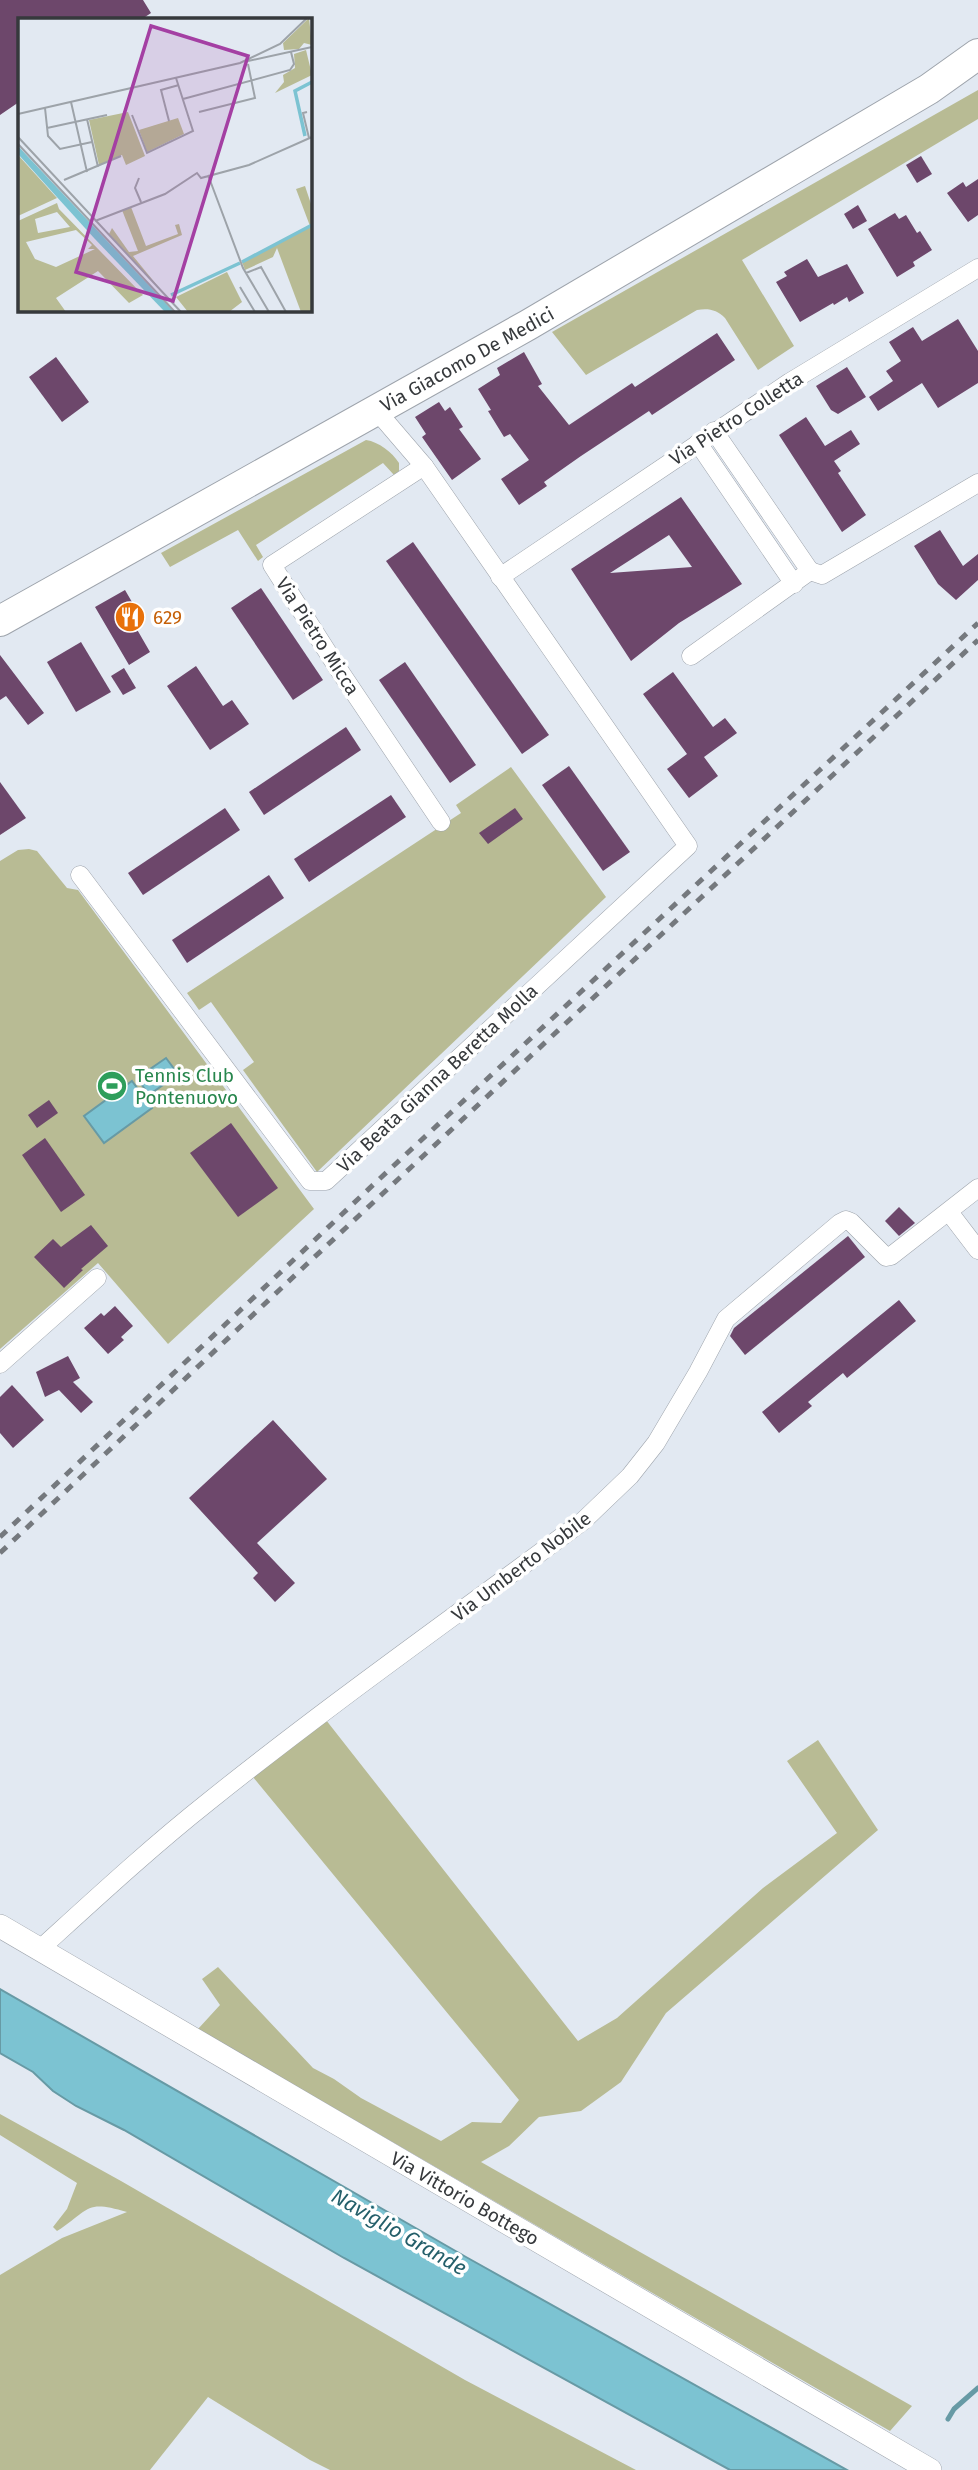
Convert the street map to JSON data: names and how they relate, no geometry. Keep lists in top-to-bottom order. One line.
{"streets":{"main road":["Via Giacomo De Medici"],"street":["Via Pietro Colletta","Via Pietro Micca","Via Beata Gianna Beretta Molla","Via Umberto Nobile","Via Vittorio Bottego"]},"crossings":[["Via Pietro Colletta","Via Beata Gianna Beretta Molla"],["Via Umberto Nobile","Via Vittorio Bottego"]],"water":["Naviglio Grande"],"places":{"restaurant":["629"],"sports":["Tennis Club Pontenuovo"]}}
